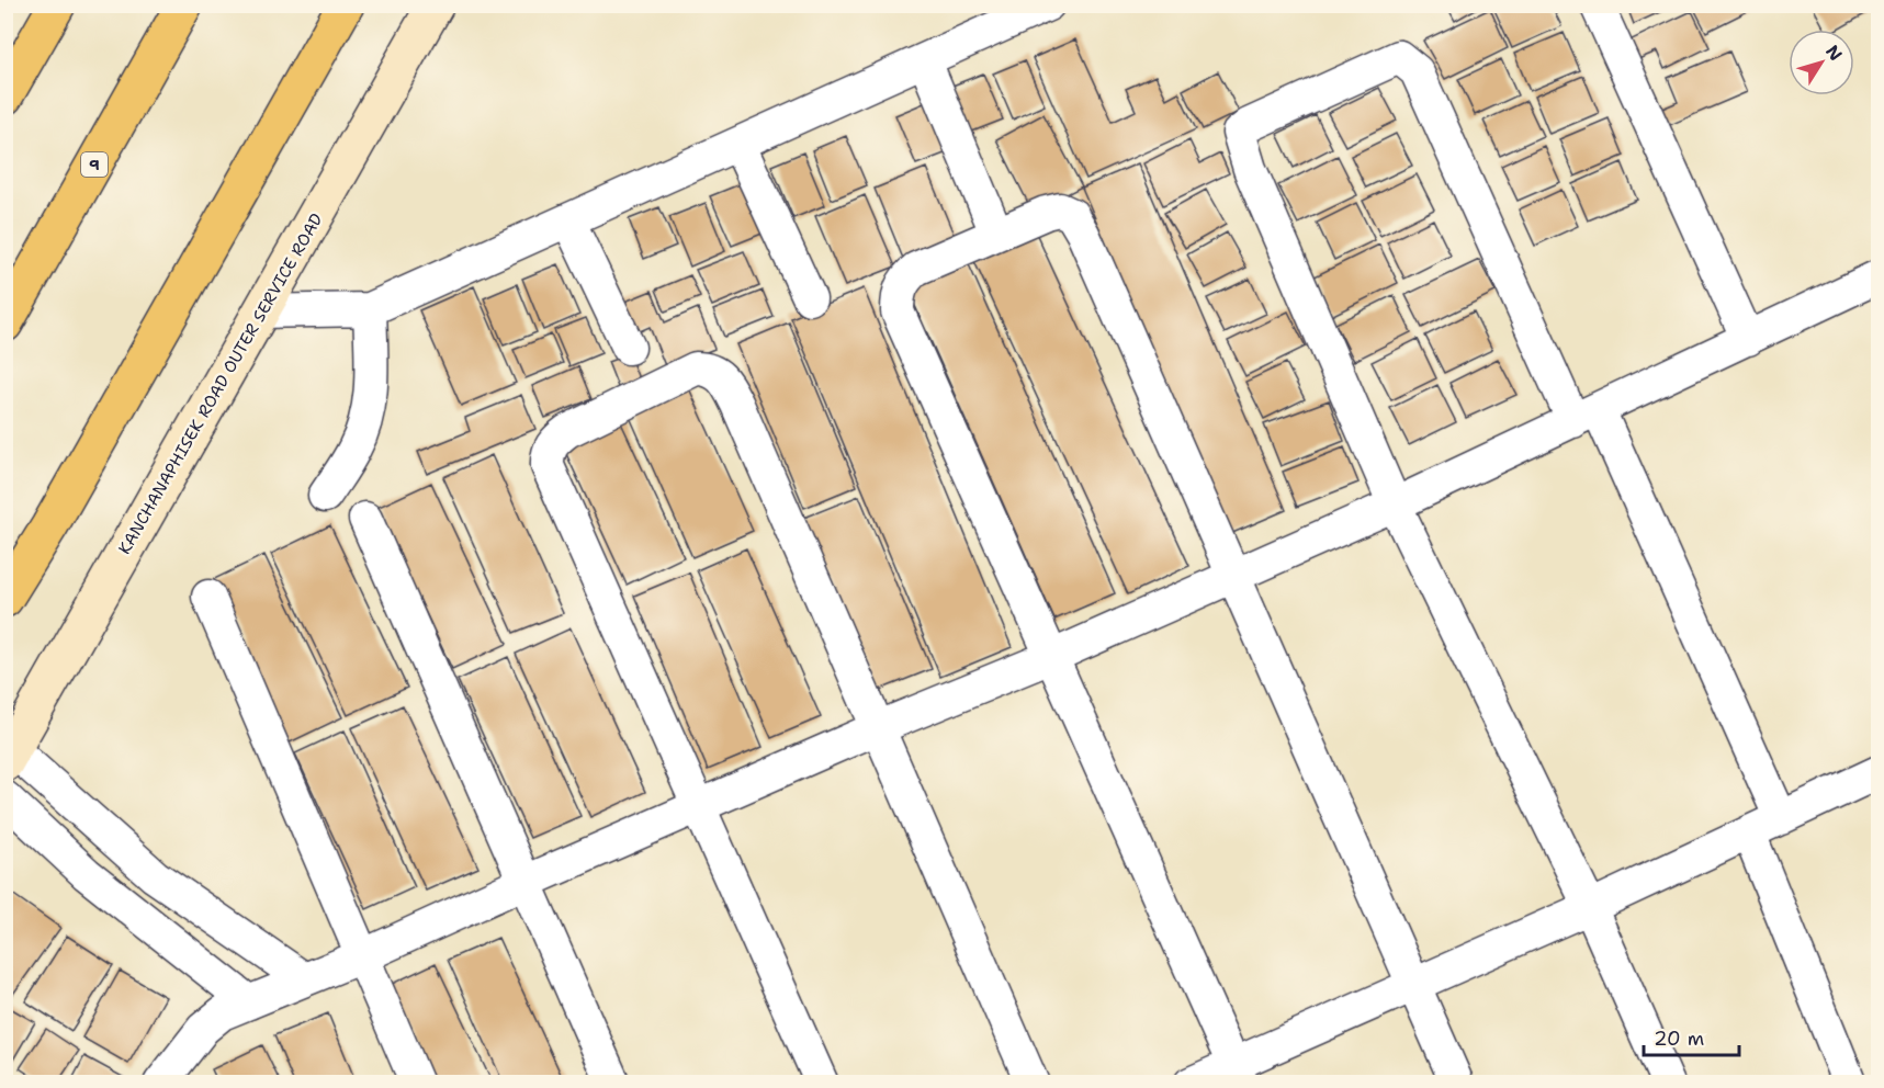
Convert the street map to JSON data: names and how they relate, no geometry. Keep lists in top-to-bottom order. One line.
{"streets":{"highway":["9"],"main road":["KANCHANAPHISEK ROAD OUTER SERVICE ROAD"]},"scale_bar":"20 m","north":"top right"}
